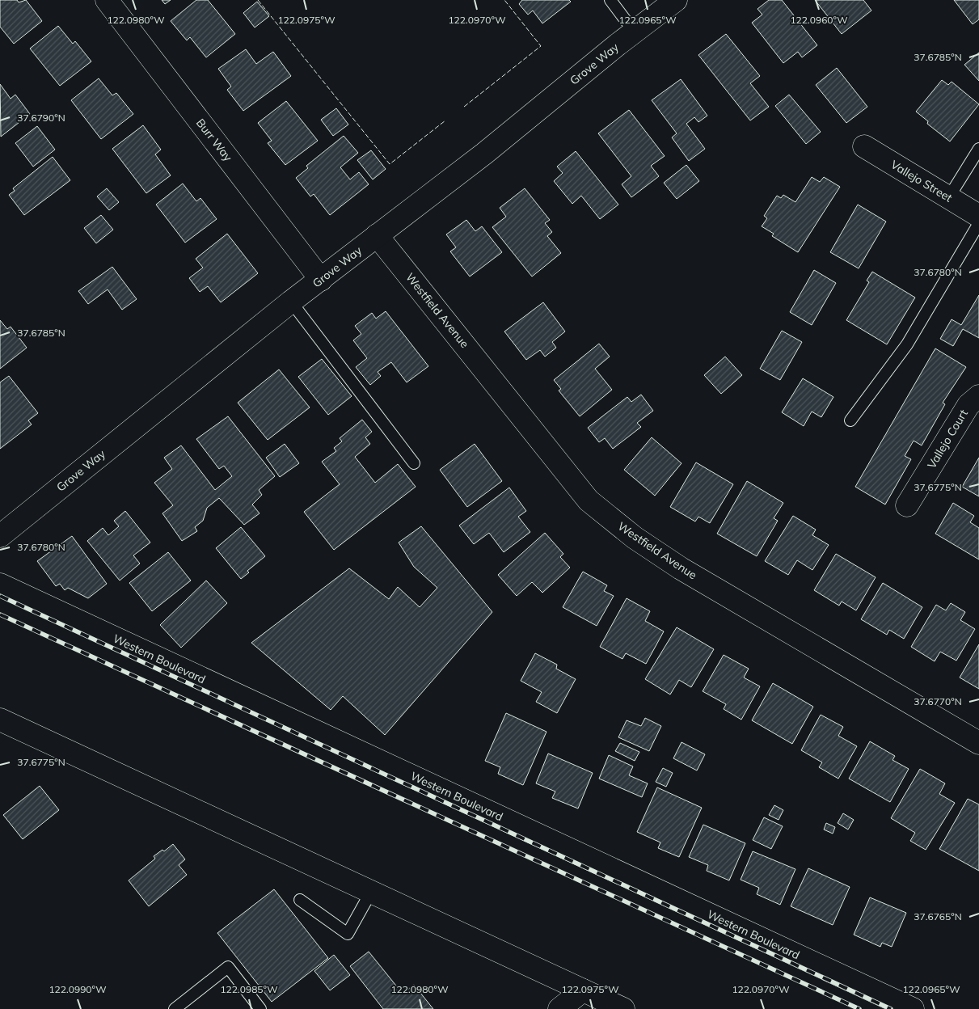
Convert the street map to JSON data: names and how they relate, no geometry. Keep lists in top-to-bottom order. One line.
{"streets":{"street":["Grove Way","Burr Way","Vallejo Street","Westfield Avenue","Vallejo Court","Western Boulevard"]},"crossings":[["Grove Way","Burr Way"],["Grove Way","Westfield Avenue"]],"coordinates":["122.0980°W","122.0975°W","122.0970°W","122.0965°W","122.0960°W","37.6785°N","37.6790°N","37.6780°N","37.6775°N","37.6770°N","37.6765°N","122.0990°W","122.0985°W"]}
